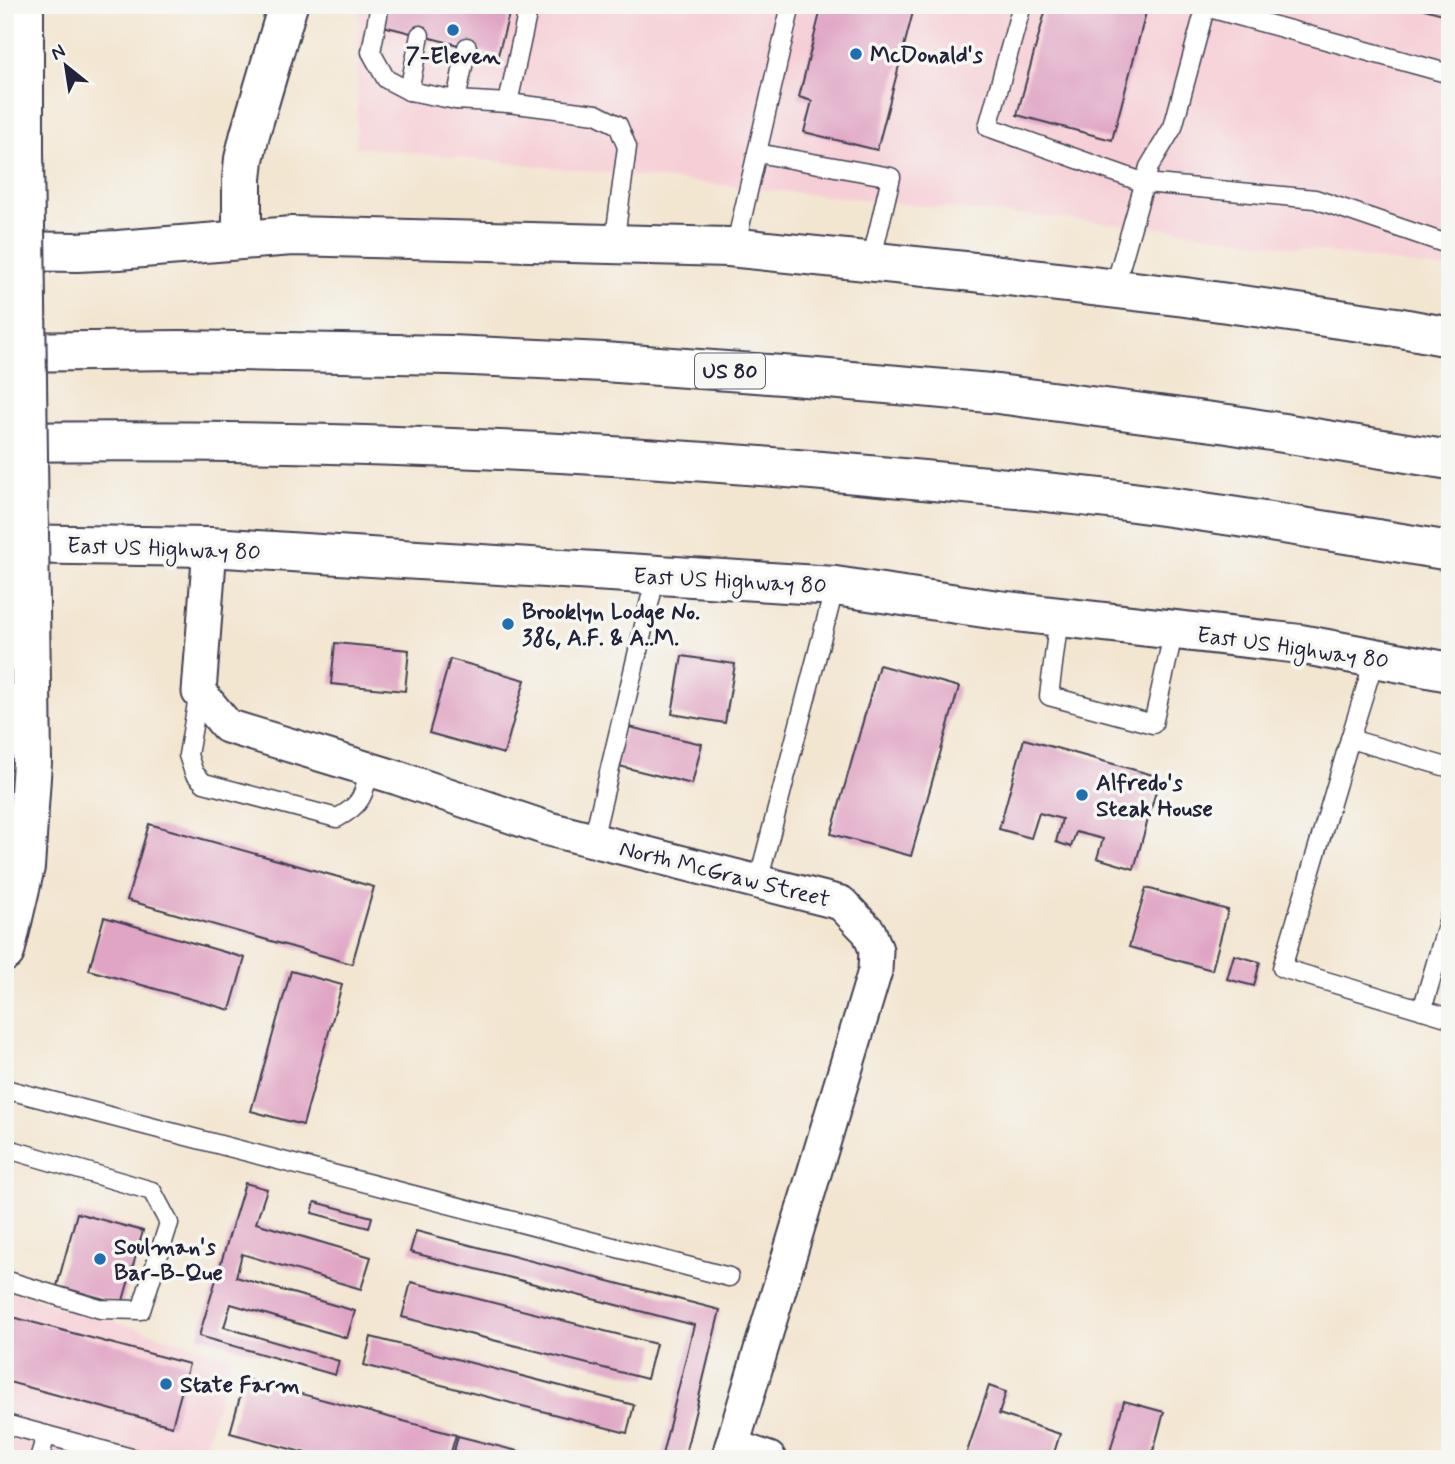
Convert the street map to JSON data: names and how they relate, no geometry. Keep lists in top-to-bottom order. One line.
{"streets":{"main road":["US 80","East US Highway 80"],"street":["North McGraw Street"]},"places":["7-Eleven","McDonald's","Brooklyn Lodge No. 386, A.F. & A..M.","Alfredo's Steak House","Soulman's Bar-B-Que","State Farm"],"north":"top left"}
